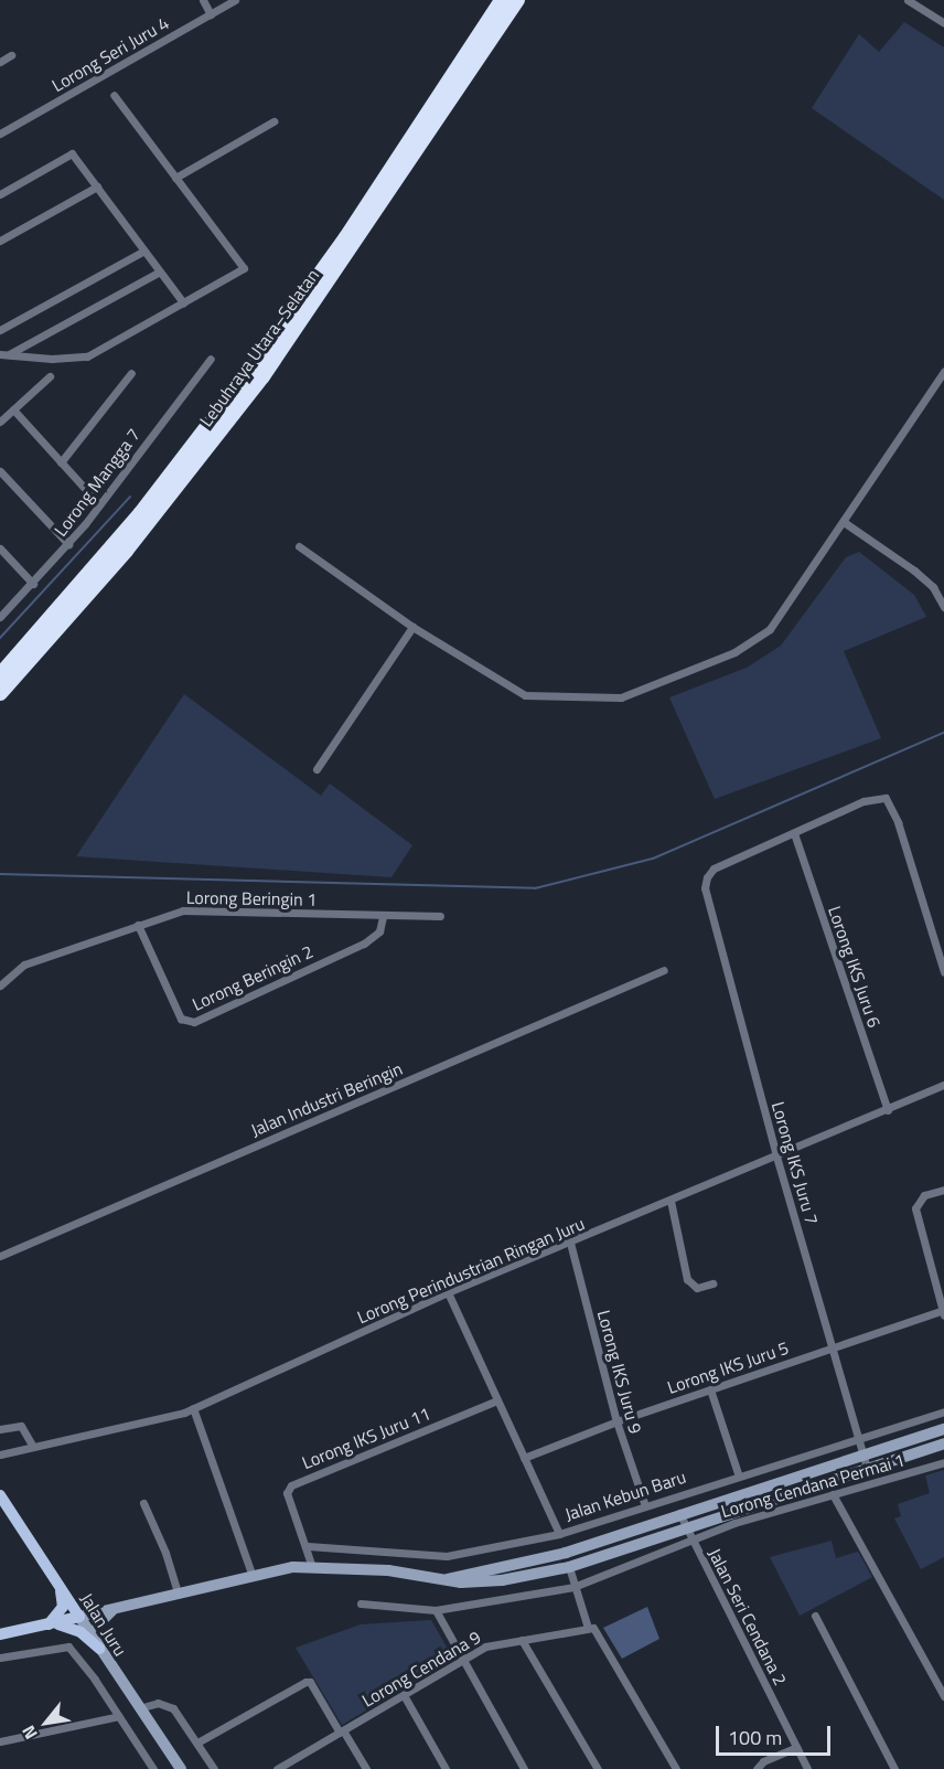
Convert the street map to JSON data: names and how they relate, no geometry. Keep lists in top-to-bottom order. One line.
{"streets":{"highway":["Lebuhraya Utara–Selatan"],"main road":["Jalan Juru"],"street":["Lorong Seri Juru 4","Lorong Mangga 7","Lorong Beringin 1","Lorong IKS Juru 6","Lorong Beringin 2","Jalan Industri Beringin","Lorong IKS Juru 7","Lorong Perindustrian Ringan Juru","Lorong IKS Juru 5","Lorong IKS Juru 9","Lorong IKS Juru 11","Lorong Cendana Permai 1","Jalan Kebun Baru","Jalan Seri Cendana 2","Lorong Cendana 9"]},"crossings":[["Lorong Beringin 1","Lorong Beringin 2"],["Lorong IKS Juru 6","Lorong IKS Juru 7"],["Lorong IKS Juru 6","Lorong Perindustrian Ringan Juru"],["Lorong IKS Juru 7","Lorong Perindustrian Ringan Juru"],["Lorong IKS Juru 7","Lorong IKS Juru 5"],["Lorong IKS Juru 7","Jalan Kebun Baru"],["Lorong Perindustrian Ringan Juru","Lorong IKS Juru 9"],["Lorong IKS Juru 5","Lorong IKS Juru 9"],["Lorong IKS Juru 9","Jalan Kebun Baru"],["Lorong IKS Juru 11","Jalan Kebun Baru"],["Lorong Cendana Permai 1","Jalan Seri Cendana 2"],["Jalan Kebun Baru","Jalan Seri Cendana 2"],["Jalan Kebun Baru","Jalan Juru"]],"scale_bar":"100 m","north":"bottom left"}
